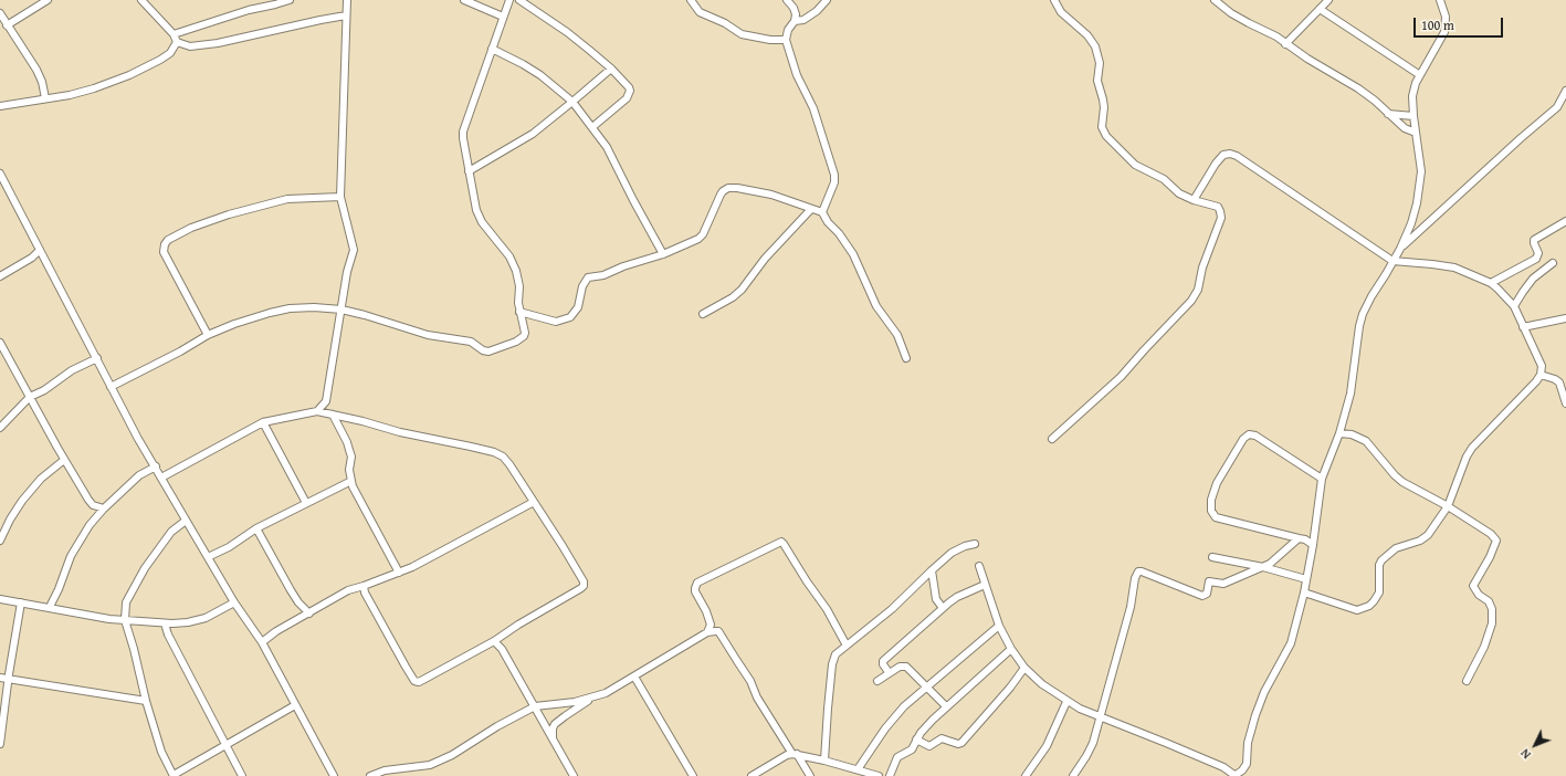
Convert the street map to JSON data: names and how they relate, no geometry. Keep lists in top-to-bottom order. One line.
{"scale_bar":"100 m","north":"bottom left"}
